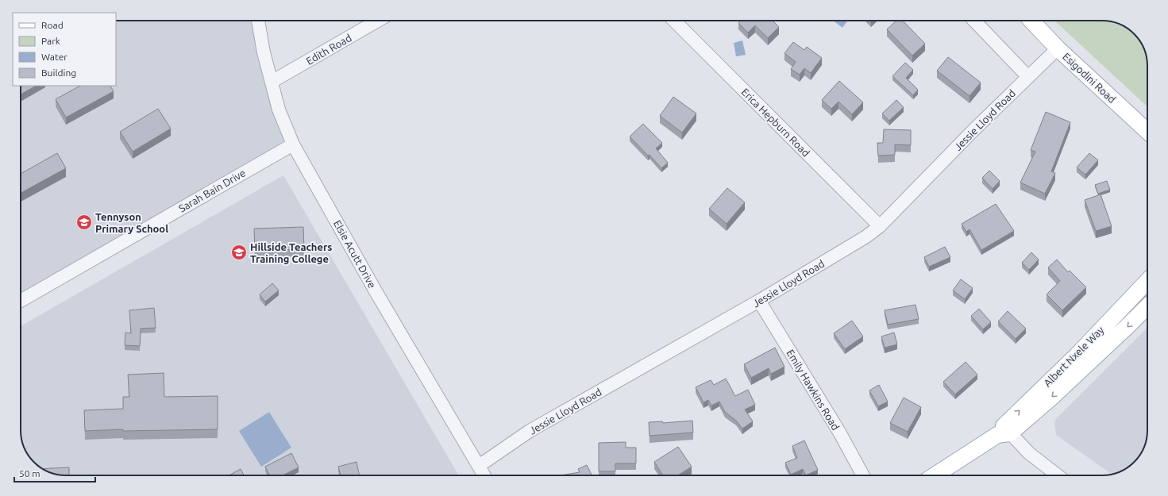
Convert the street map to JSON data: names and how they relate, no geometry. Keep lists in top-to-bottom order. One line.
{"streets":{"main road":["Esigodini Road","Albert Nxele Way"],"street":["Edith Road","Jessie Lloyd Road","Erica Hepburn Road","Sarah Bain Drive","Elsie Acutt Drive","Emily Hawkins Road"]},"crossings":[["Edith Road","Elsie Acutt Drive"],["Esigodini Road","Jessie Lloyd Road"],["Jessie Lloyd Road","Erica Hepburn Road"],["Jessie Lloyd Road","Elsie Acutt Drive"],["Jessie Lloyd Road","Emily Hawkins Road"],["Sarah Bain Drive","Elsie Acutt Drive"]],"places":{"school or university":["Tennyson Primary School","Hillside Teachers Training College"]},"legend":["Road","Park","Water","Building"],"scale_bar":"50 m"}
